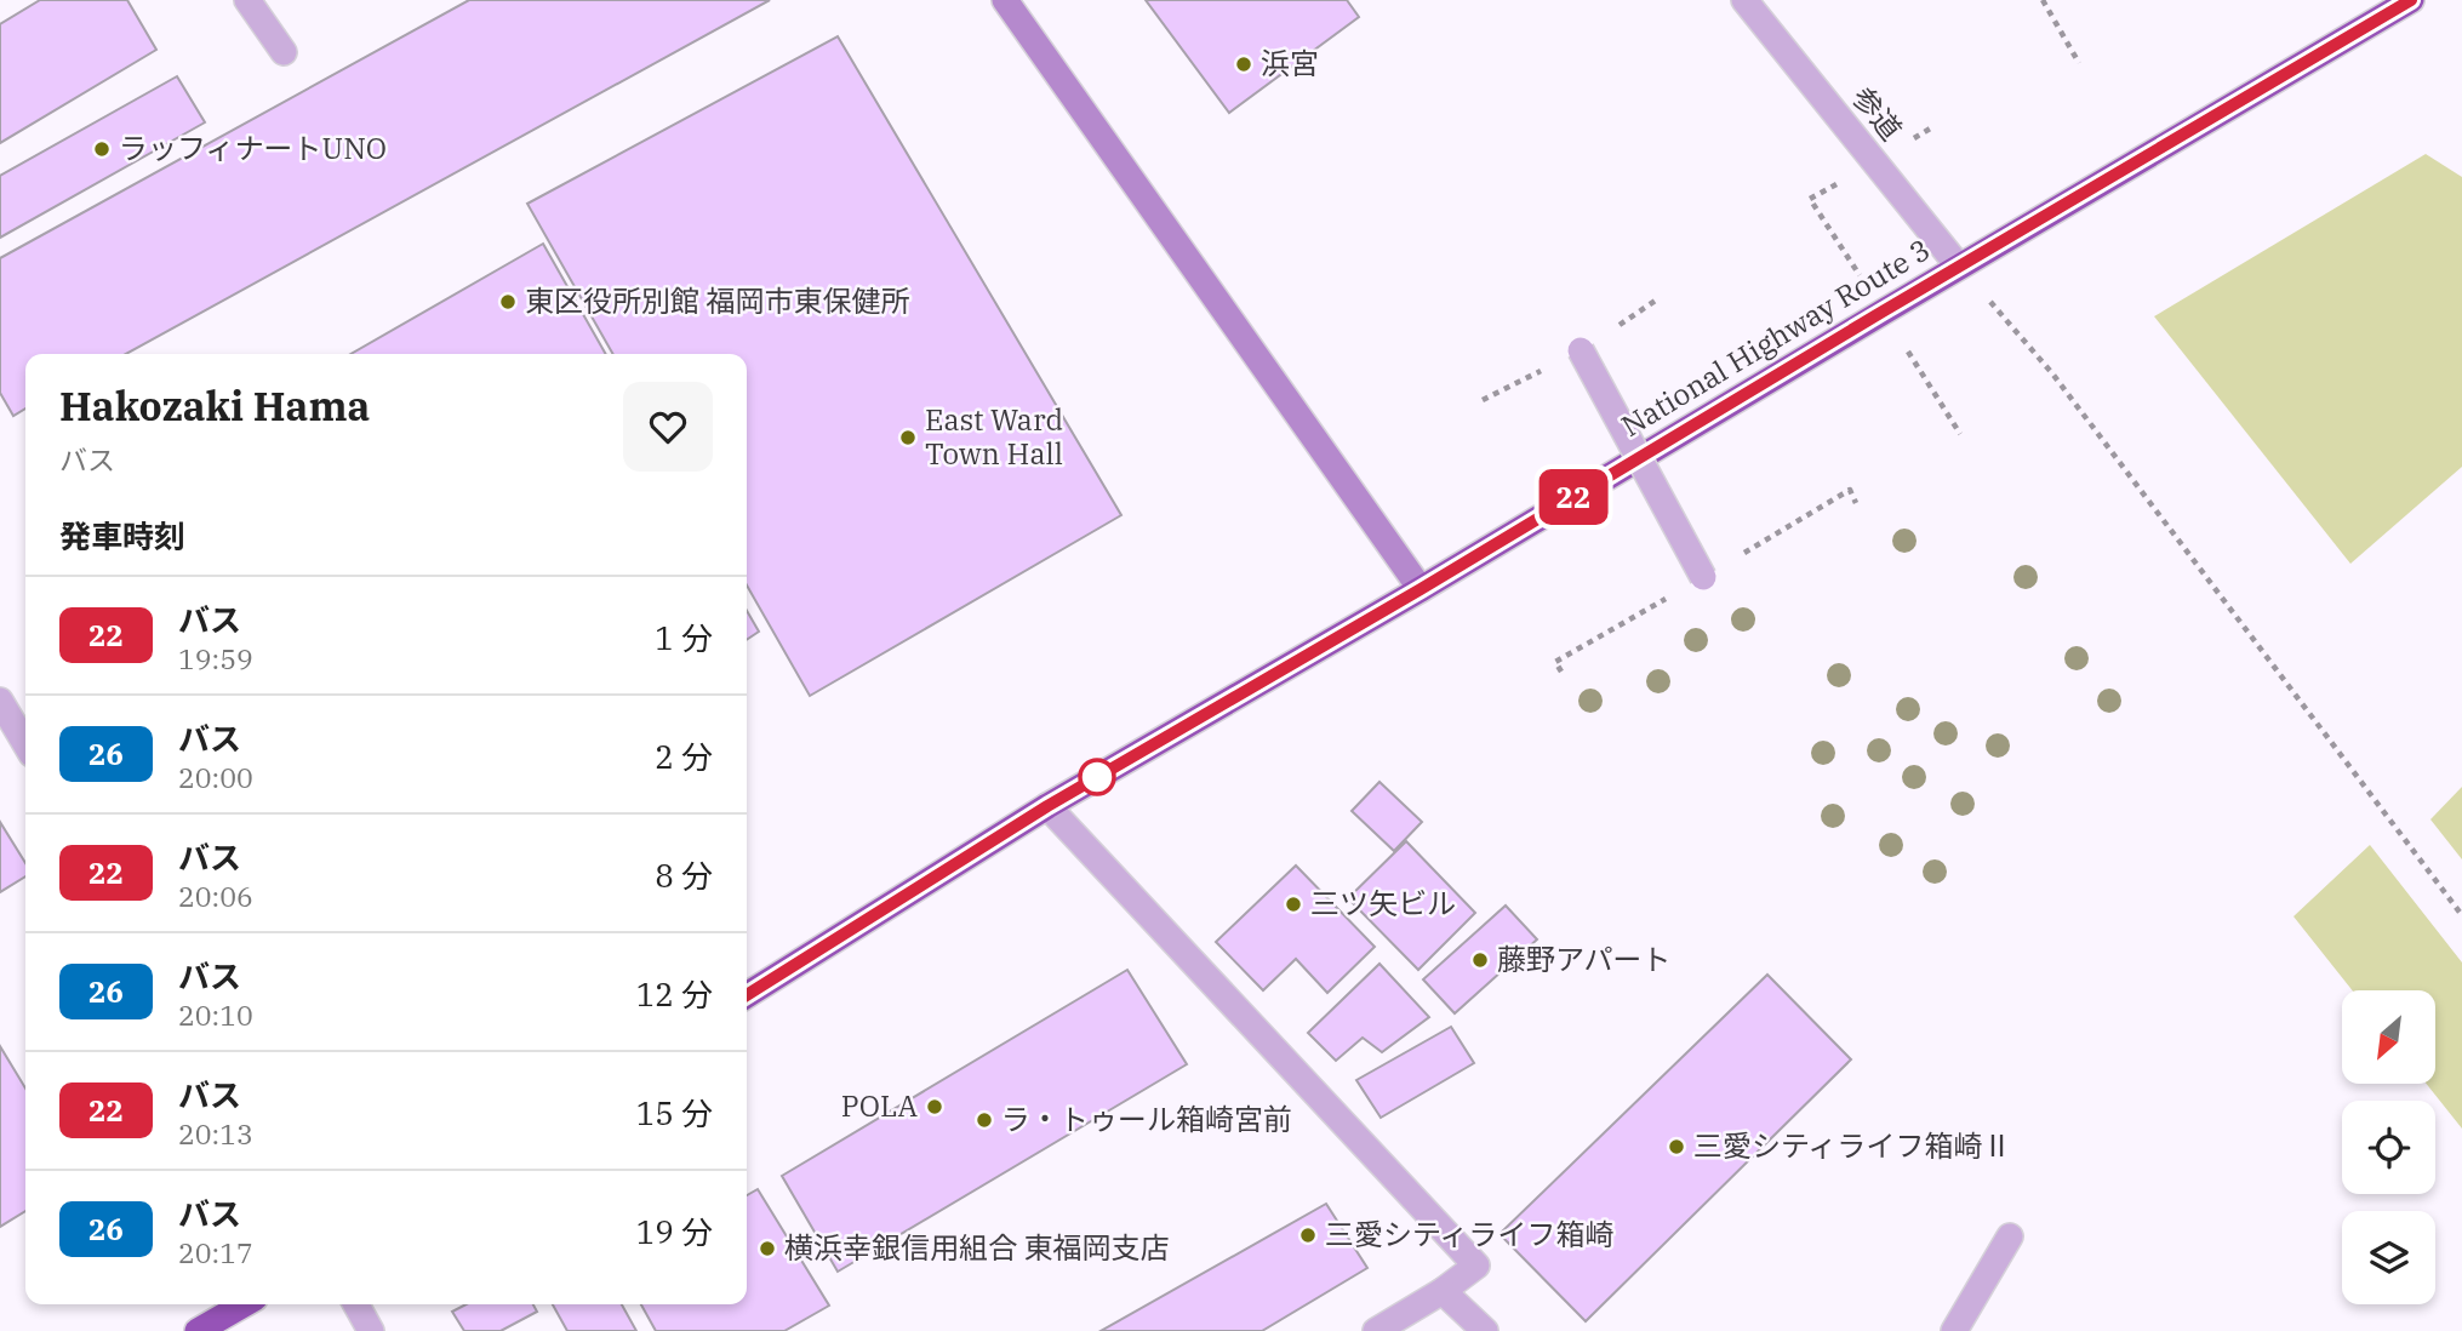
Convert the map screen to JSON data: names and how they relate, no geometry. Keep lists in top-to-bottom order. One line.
{"streets":{"highway":["National Highway Route 3"],"street":["参道"]},"crossings":[["参道","National Highway Route 3"]],"places":["浜宮","ラッフィナートUNO","東区役所別館 福岡市東保健所","East Ward Town Hall","三ツ矢ビル","藤野アパート","POLA","ラ・トゥール箱崎宮前","三愛シティライフ箱崎Ⅱ","三愛シティライフ箱崎","横浜幸銀信用組合 東福岡支店"],"lines":["bus line 22"],"north":"bottom left","page":{"on_map":"22","heading":[["Hakozaki Hama","バス"],"発車時刻"],"list":[{"mark":"22","name":"バス","note":"19:59","value":"1 分"},{"mark":"26","name":"バス","note":"20:00","value":"2 分"},{"mark":"22","name":"バス","note":"20:06","value":"8 分"},{"mark":"26","name":"バス","note":"20:10","value":"12 分"},{"mark":"22","name":"バス","note":"20:13","value":"15 分"},{"mark":"26","name":"バス","note":"20:17","value":"19 分"}]}}
